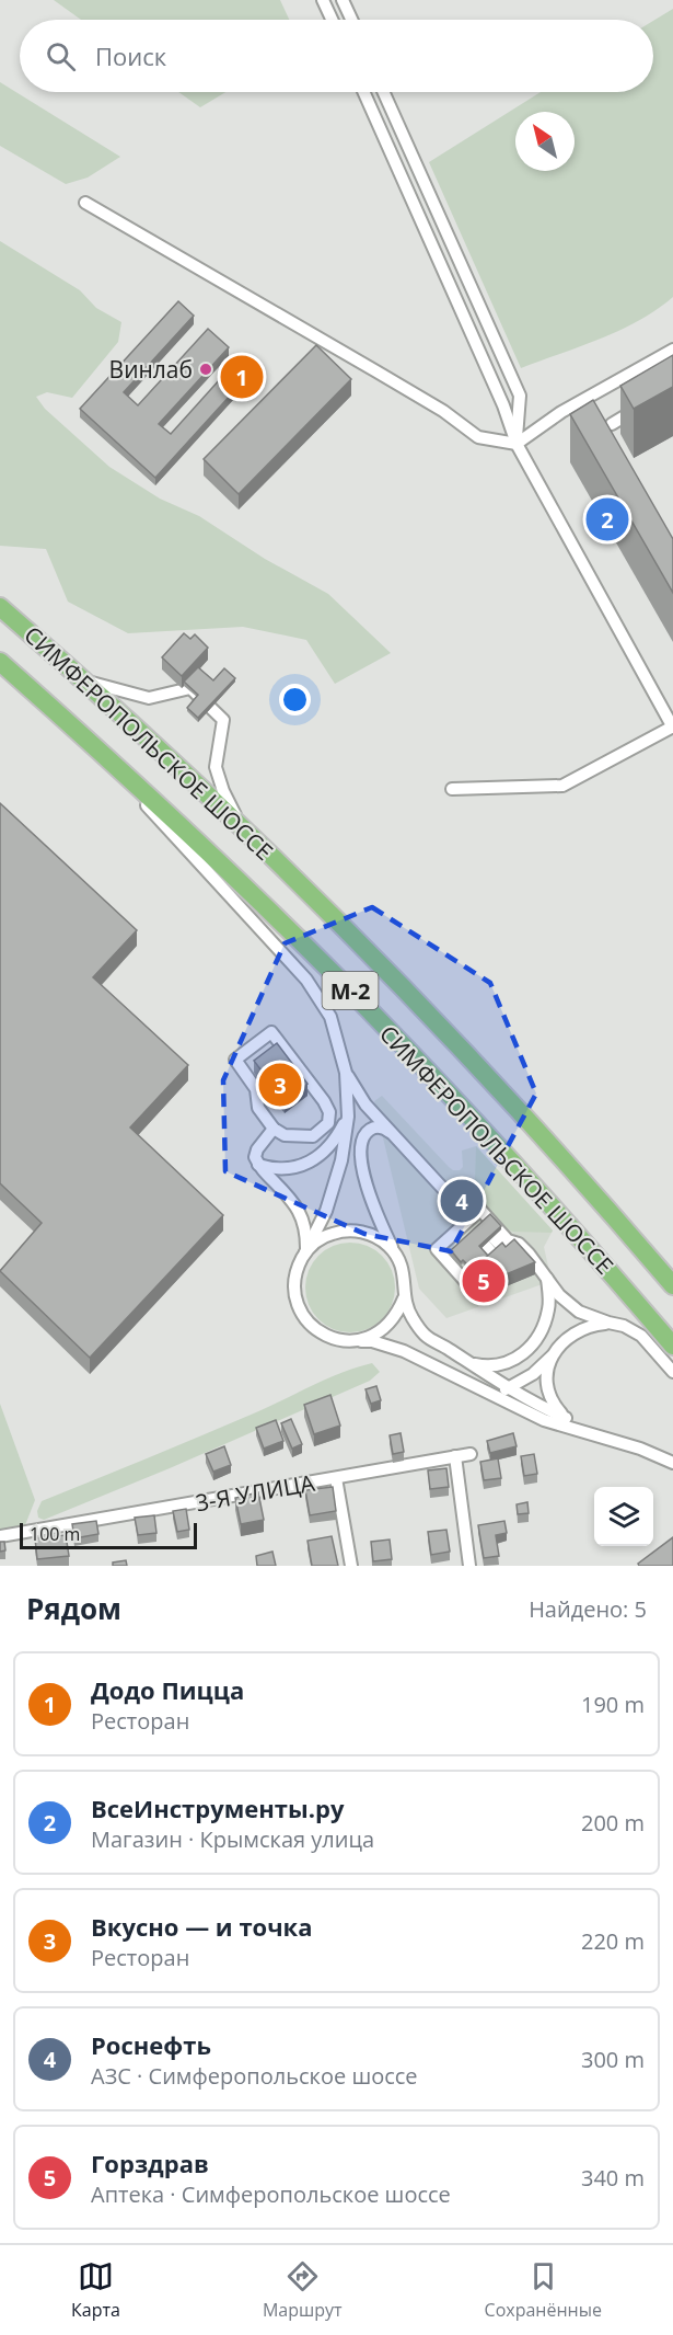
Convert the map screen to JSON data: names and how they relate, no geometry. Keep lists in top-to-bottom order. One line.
{"streets":{"highway":["СИМФЕРОПОЛЬСКОЕ ШОССЕ","М-2"],"street":["3-Я УЛИЦА"]},"places":["Винлаб"],"scale_bar":"100 m","north":"top left","page":{"search":"Поиск","pins":["1","2","3","4","5"],"scale":"100 m","heading":["Рядом","Найдено: 5"],"list":[{"mark":"1","name":"Додо Пицца","note":"Ресторан","value":"190 m"},{"mark":"2","name":"ВсеИнструменты.ру","note":"Магазин · Крымская улица","value":"200 m"},{"mark":"3","name":"Вкусно — и точка","note":"Ресторан","value":"220 m"},{"mark":"4","name":"Роснефть","note":"АЗС · Симферопольское шоссе","value":"300 m"},{"mark":"5","name":"Горздрав","note":"Аптека · Симферопольское шоссе","value":"340 m"}],"nav":["Карта","Маршрут","Сохранённые"]}}
